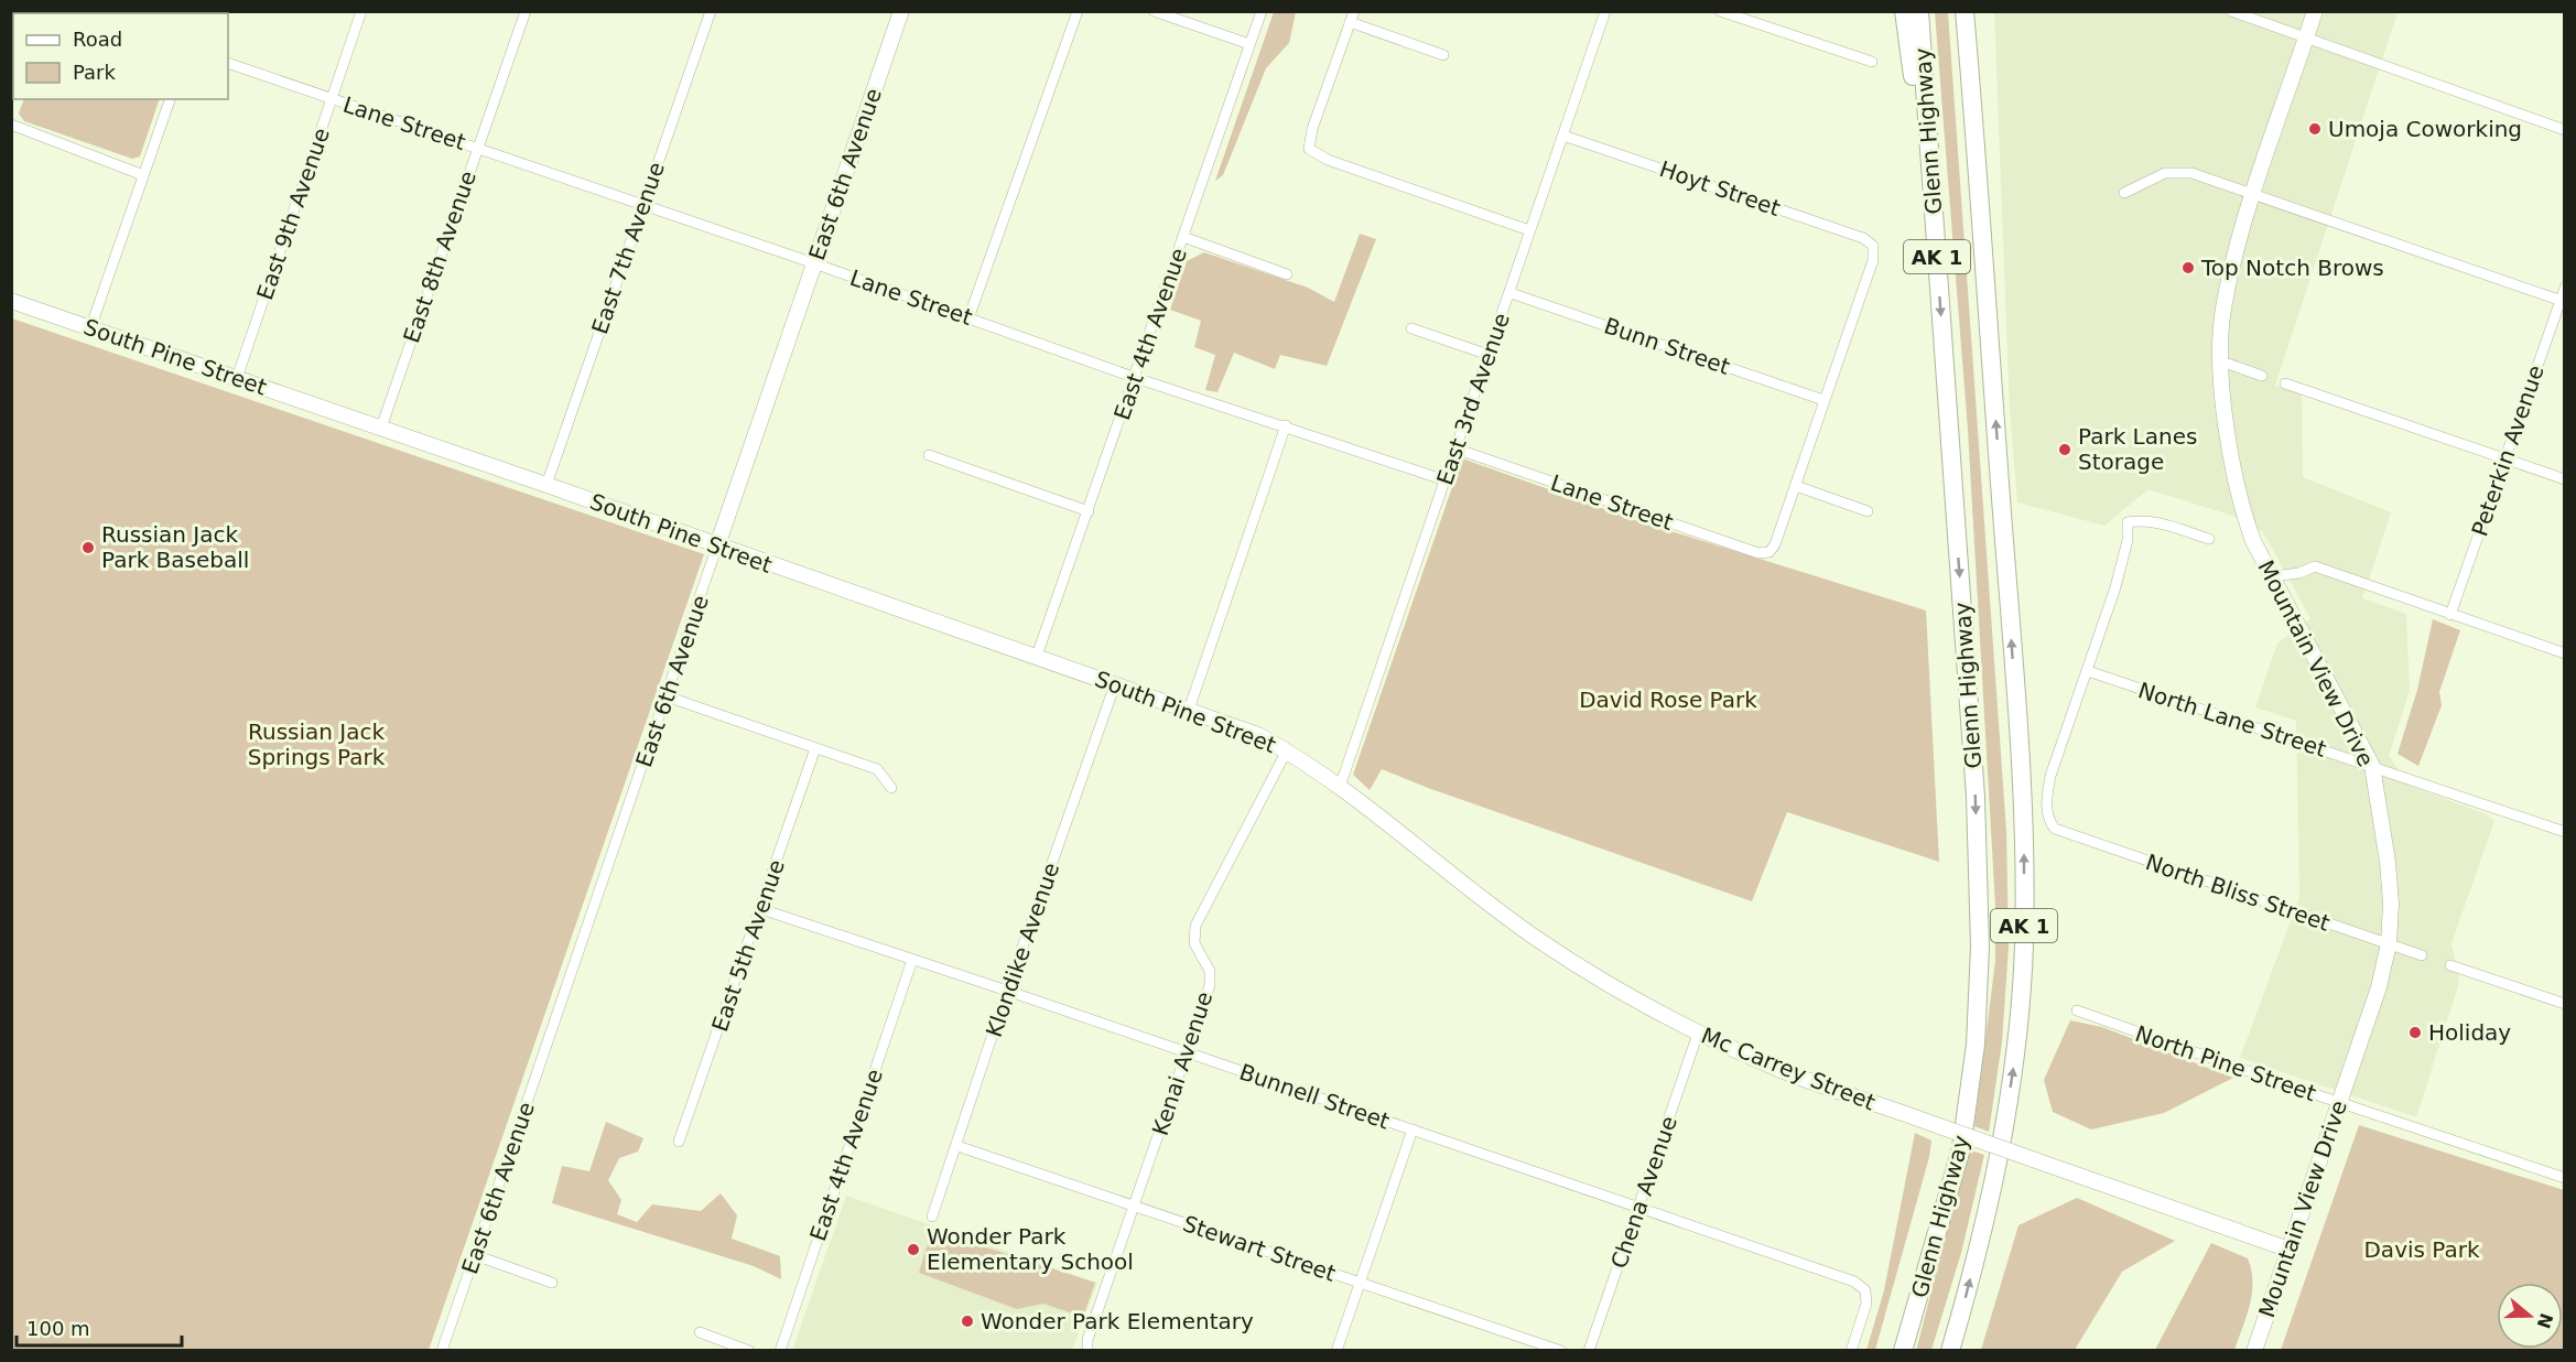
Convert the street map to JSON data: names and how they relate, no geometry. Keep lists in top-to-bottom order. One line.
{"streets":{"highway":["Glenn Highway","AK 1"],"street":["Lane Street","East 6th Avenue","Hoyt Street","East 9th Avenue","East 7th Avenue","East 8th Avenue","East 4th Avenue","Bunn Street","South Pine Street","East 3rd Avenue","Peterkin Avenue","Mountain View Drive","North Lane Street","North Bliss Street","East 5th Avenue","Klondike Avenue","Kenai Avenue","North Pine Street","Mc Carrey Street","Bunnell Street","Chena Avenue","Stewart Street"]},"crossings":[["Lane Street","East 6th Avenue"],["Lane Street","East 9th Avenue"],["Lane Street","East 7th Avenue"],["Lane Street","East 8th Avenue"],["Lane Street","East 4th Avenue"],["Lane Street","East 3rd Avenue"],["East 6th Avenue","South Pine Street"],["Hoyt Street","Bunn Street"],["Hoyt Street","East 3rd Avenue"],["East 9th Avenue","South Pine Street"],["East 7th Avenue","South Pine Street"],["East 8th Avenue","South Pine Street"],["East 4th Avenue","South Pine Street"],["East 4th Avenue","Bunnell Street"],["Bunn Street","East 3rd Avenue"],["South Pine Street","East 3rd Avenue"],["South Pine Street","Klondike Avenue"],["South Pine Street","Kenai Avenue"],["South Pine Street","Mc Carrey Street"],["East 3rd Avenue","Mc Carrey Street"],["Mountain View Drive","North Lane Street"],["Mountain View Drive","North Bliss Street"],["Mountain View Drive","North Pine Street"],["Mountain View Drive","Mc Carrey Street"],["North Lane Street","North Bliss Street"],["East 5th Avenue","Bunnell Street"],["Klondike Avenue","Bunnell Street"],["Klondike Avenue","Stewart Street"],["Kenai Avenue","Bunnell Street"],["Kenai Avenue","Stewart Street"],["Mc Carrey Street","Chena Avenue"],["Bunnell Street","Chena Avenue"]],"parks":["David Rose Park","Russian Jack Springs Park","Davis Park"],"places":["Umoja Coworking","Top Notch Brows","Park Lanes Storage","Russian Jack Park Baseball","Holiday","Wonder Park Elementary School","Wonder Park Elementary"],"legend":["Road","Park"],"scale_bar":"100 m","north":"right"}
